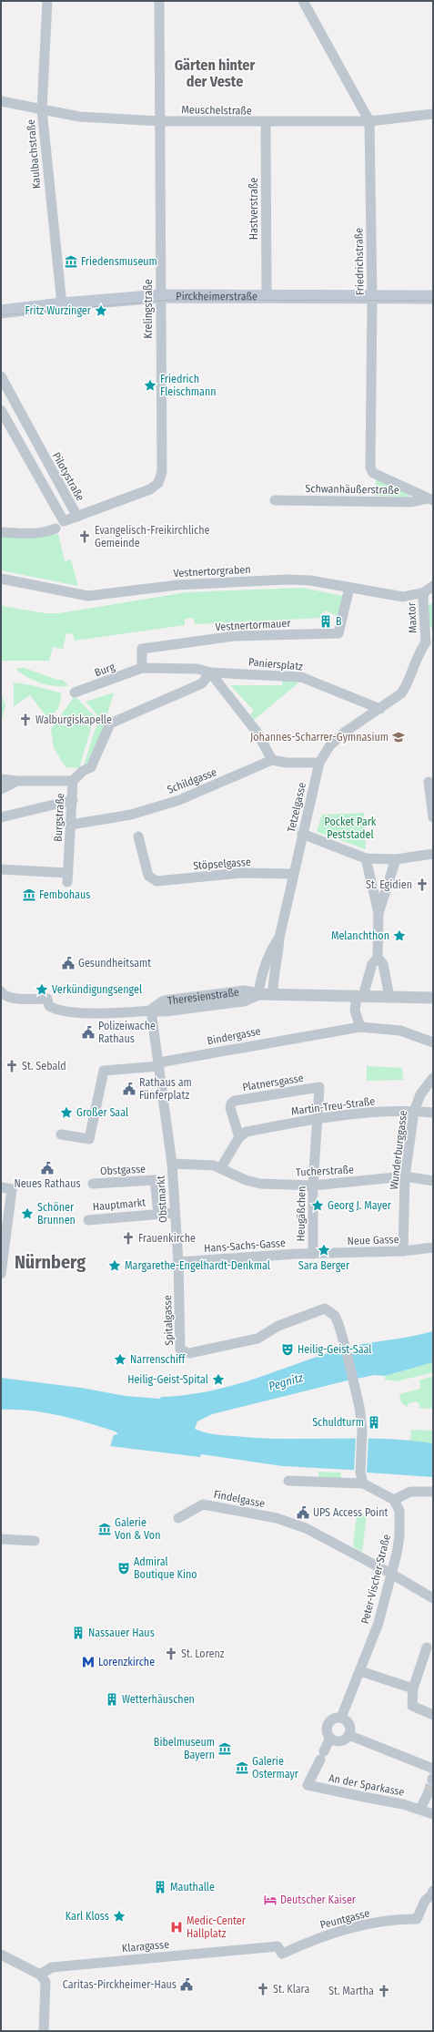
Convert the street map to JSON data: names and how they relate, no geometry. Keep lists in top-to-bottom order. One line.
{"streets":{"main road":["Pirckheimerstraße"],"street":["Meuschelstraße","Kaulbachstraße","Hastverstraße","Friedrichstraße","Krelingstraße","Pilotystraße","Schwanhäußerstraße","Vestnertorgraben","Maxtor","Vestnertormauer","Paniersplatz","Burg","Schildgasse","Tetzelgasse","Burgstraße","Stöpselgasse","Theresienstraße","Bindergasse","Platnersgasse","Martin-Treu-Straße","Wunderburggasse","Obstgasse","Tucherstraße","Obstmarkt","Hauptmarkt","Heugäßchen","Neue Gasse","Hans-Sachs-Gasse","Spitalgasse","Findelgasse","Peter-Vischer-Straße","An der Sparkasse","Peuntgasse","Klaragasse"]},"crossings":[["Meuschelstraße","Kaulbachstraße"],["Meuschelstraße","Hastverstraße"],["Meuschelstraße","Friedrichstraße"],["Meuschelstraße","Krelingstraße"],["Kaulbachstraße","Pirckheimerstraße"],["Hastverstraße","Pirckheimerstraße"],["Friedrichstraße","Pirckheimerstraße"],["Friedrichstraße","Schwanhäußerstraße"],["Pirckheimerstraße","Krelingstraße"],["Krelingstraße","Pilotystraße"],["Vestnertorgraben","Maxtor"],["Vestnertorgraben","Vestnertormauer"],["Vestnertormauer","Paniersplatz"],["Vestnertormauer","Burg"],["Paniersplatz","Burg"],["Paniersplatz","Tetzelgasse"],["Paniersplatz","Burgstraße"],["Schildgasse","Burgstraße"],["Tetzelgasse","Stöpselgasse"],["Tetzelgasse","Theresienstraße"],["Theresienstraße","Obstmarkt"],["Bindergasse","Obstmarkt"],["Platnersgasse","Martin-Treu-Straße"],["Platnersgasse","Heugäßchen"],["Martin-Treu-Straße","Wunderburggasse"],["Martin-Treu-Straße","Heugäßchen"],["Wunderburggasse","Tucherstraße"],["Wunderburggasse","Neue Gasse"],["Obstgasse","Obstmarkt"],["Tucherstraße","Obstmarkt"],["Tucherstraße","Heugäßchen"],["Obstmarkt","Hauptmarkt"],["Obstmarkt","Hans-Sachs-Gasse"],["Obstmarkt","Spitalgasse"],["Heugäßchen","Neue Gasse"],["Heugäßchen","Hans-Sachs-Gasse"],["Neue Gasse","Hans-Sachs-Gasse"],["Hans-Sachs-Gasse","Spitalgasse"],["Findelgasse","Peter-Vischer-Straße"],["Peter-Vischer-Straße","An der Sparkasse"],["Peuntgasse","Klaragasse"]],"districts":["Gärten hinter der Veste","Nürnberg"],"water":["Pegnitz"],"parks":["Pocket Park Peststadel"],"places":{"museum":["Friedensmuseum","Fembohaus","Galerie Von & Von","Bibelmuseum Bayern","Galerie Ostermayr"],"place":["Fritz Wurzinger","Friedrich Fleischmann","Melanchthon","Verkündigungsengel","Großer Saal","Georg J. Mayer","Schöner Brunnen","Sara Berger","Margarethe-Engelhardt-Denkmal","Narrenschiff","Heilig-Geist-Spital","Karl Kloss"],"church":["Evangelisch-Freikirchliche Gemeinde","Walburgiskapelle","St. Egidien","St. Sebald","Frauenkirche","St. Lorenz","St. Klara","St. Martha"],"building":["B","Schuldturm","Nassauer Haus","Wetterhäuschen","Mauthalle"],"school or university":["Johannes-Scharrer-Gymnasium"],"public building":["Gesundheitsamt","Polizeiwache Rathaus","Rathaus am Fünferplatz","Neues Rathaus","UPS Access Point","Caritas-Pirckheimer-Haus"],"theatre":["Heilig-Geist-Saal","Admiral Boutique Kino"],"metro station":["Lorenzkirche"],"hotel":["Deutscher Kaiser"],"hospital":["Medic-Center Hallplatz"]}}
